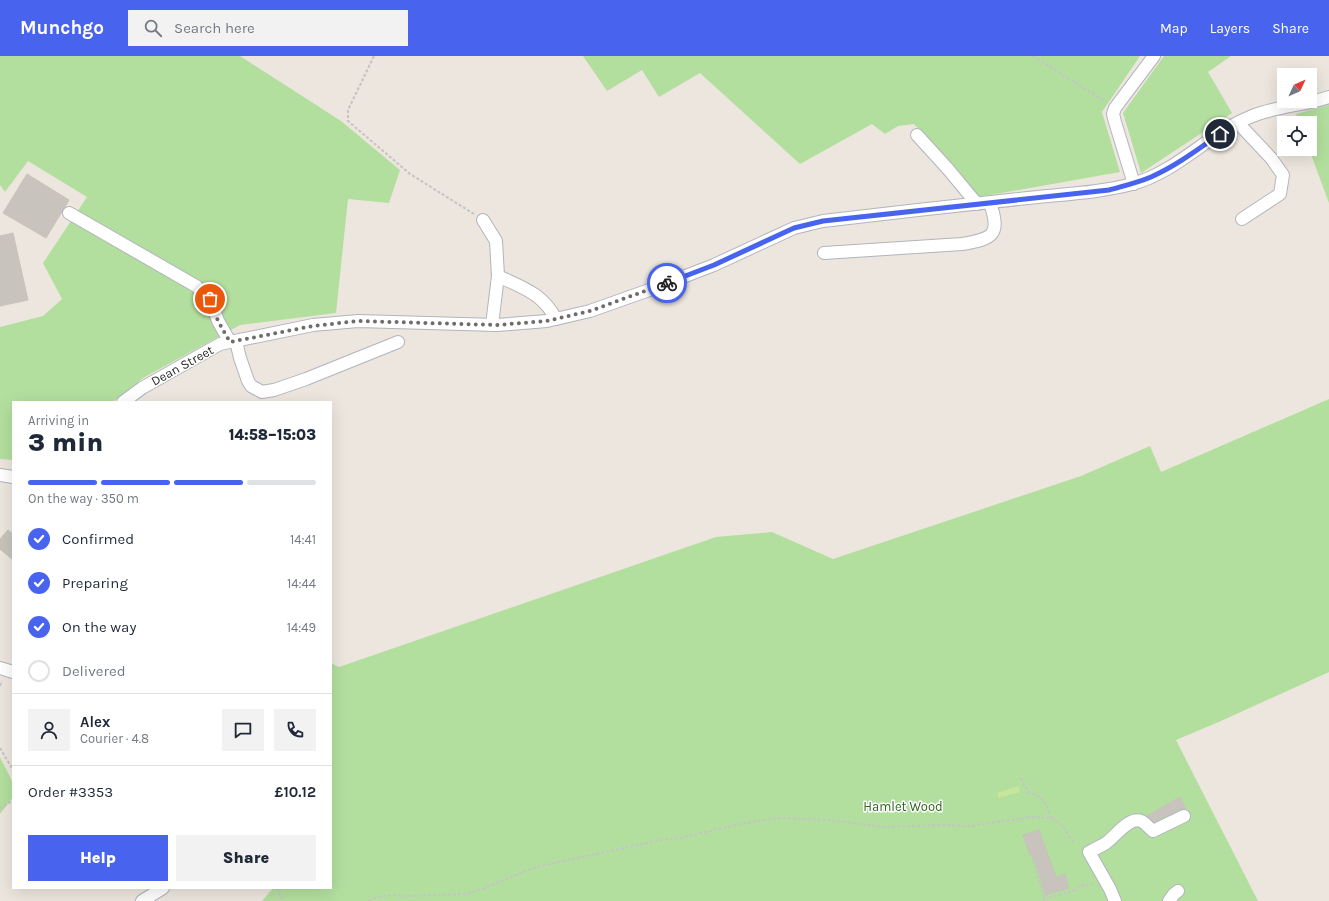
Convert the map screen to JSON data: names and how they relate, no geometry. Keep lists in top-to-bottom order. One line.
{"streets":{"street":["Dean Street"]},"parks":["Hamlet Wood"],"north":"top right","page":{"header":"Munchgo","search":"Search here","nav":["Map","Layers","Share"],"heading":["3 min","Arriving in","14:58–15:03"],"panel":["Alex","Courier · 4.8","Order #3353","£10.12"],"bar":"On the way · 350 m","list":[["Confirmed","14:41"],["Preparing","14:44"],["On the way","14:49"],"Delivered"],"buttons":["Help","Share"]}}
